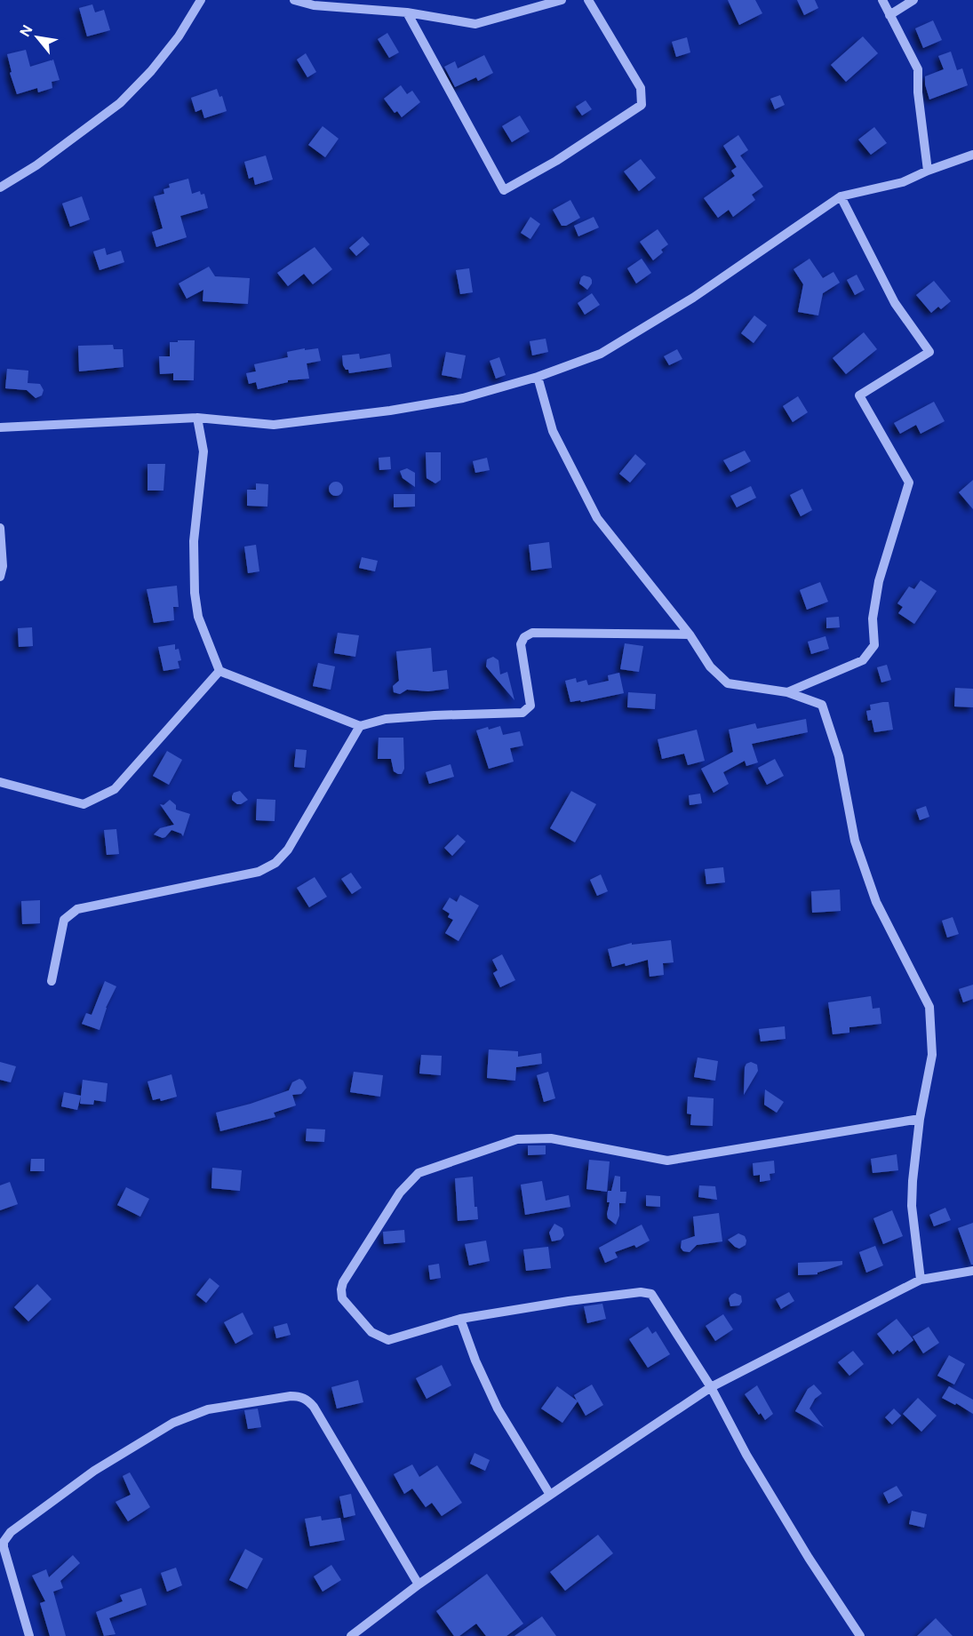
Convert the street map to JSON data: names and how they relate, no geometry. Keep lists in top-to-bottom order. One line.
{"north":"top left"}
